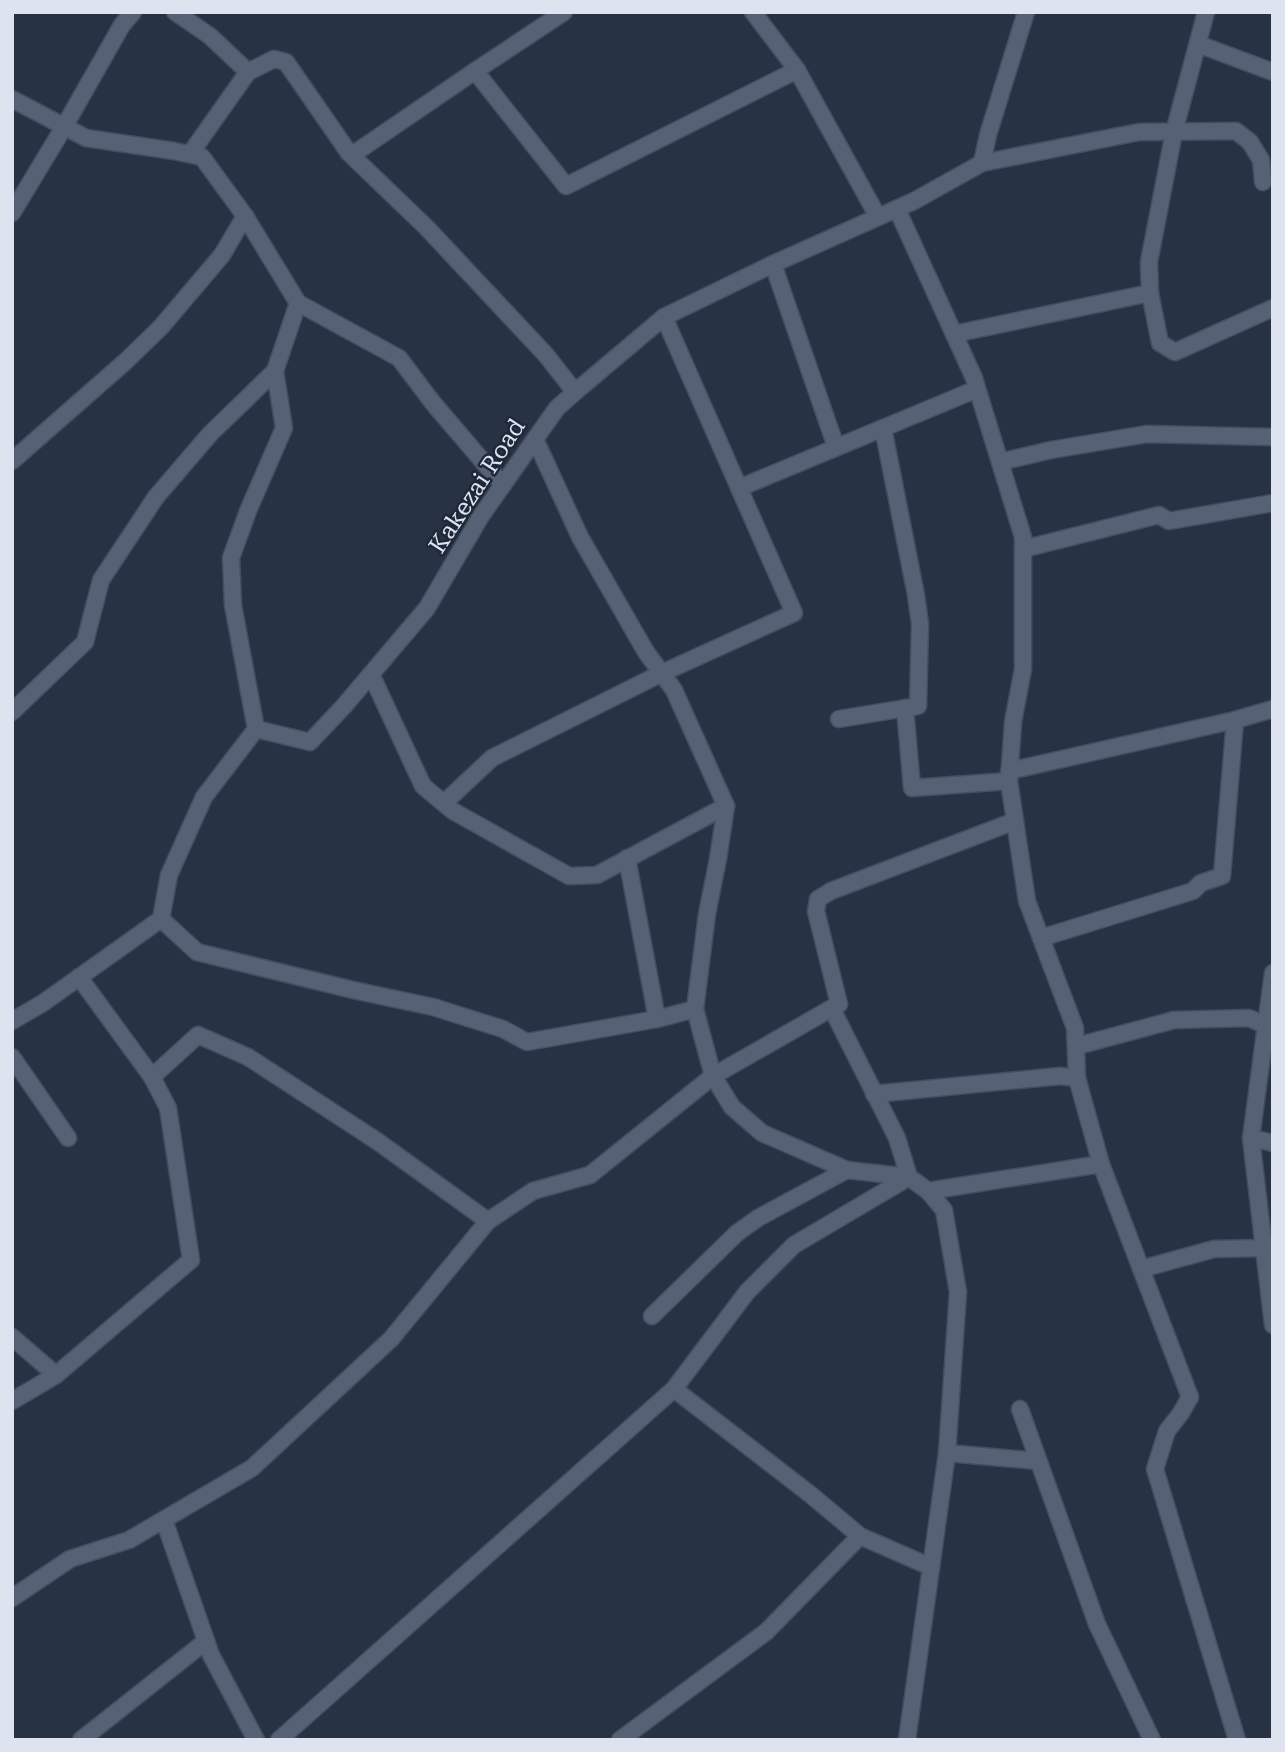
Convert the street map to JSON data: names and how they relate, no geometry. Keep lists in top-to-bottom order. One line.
{"streets":{"street":["Kakezai Road"]}}
